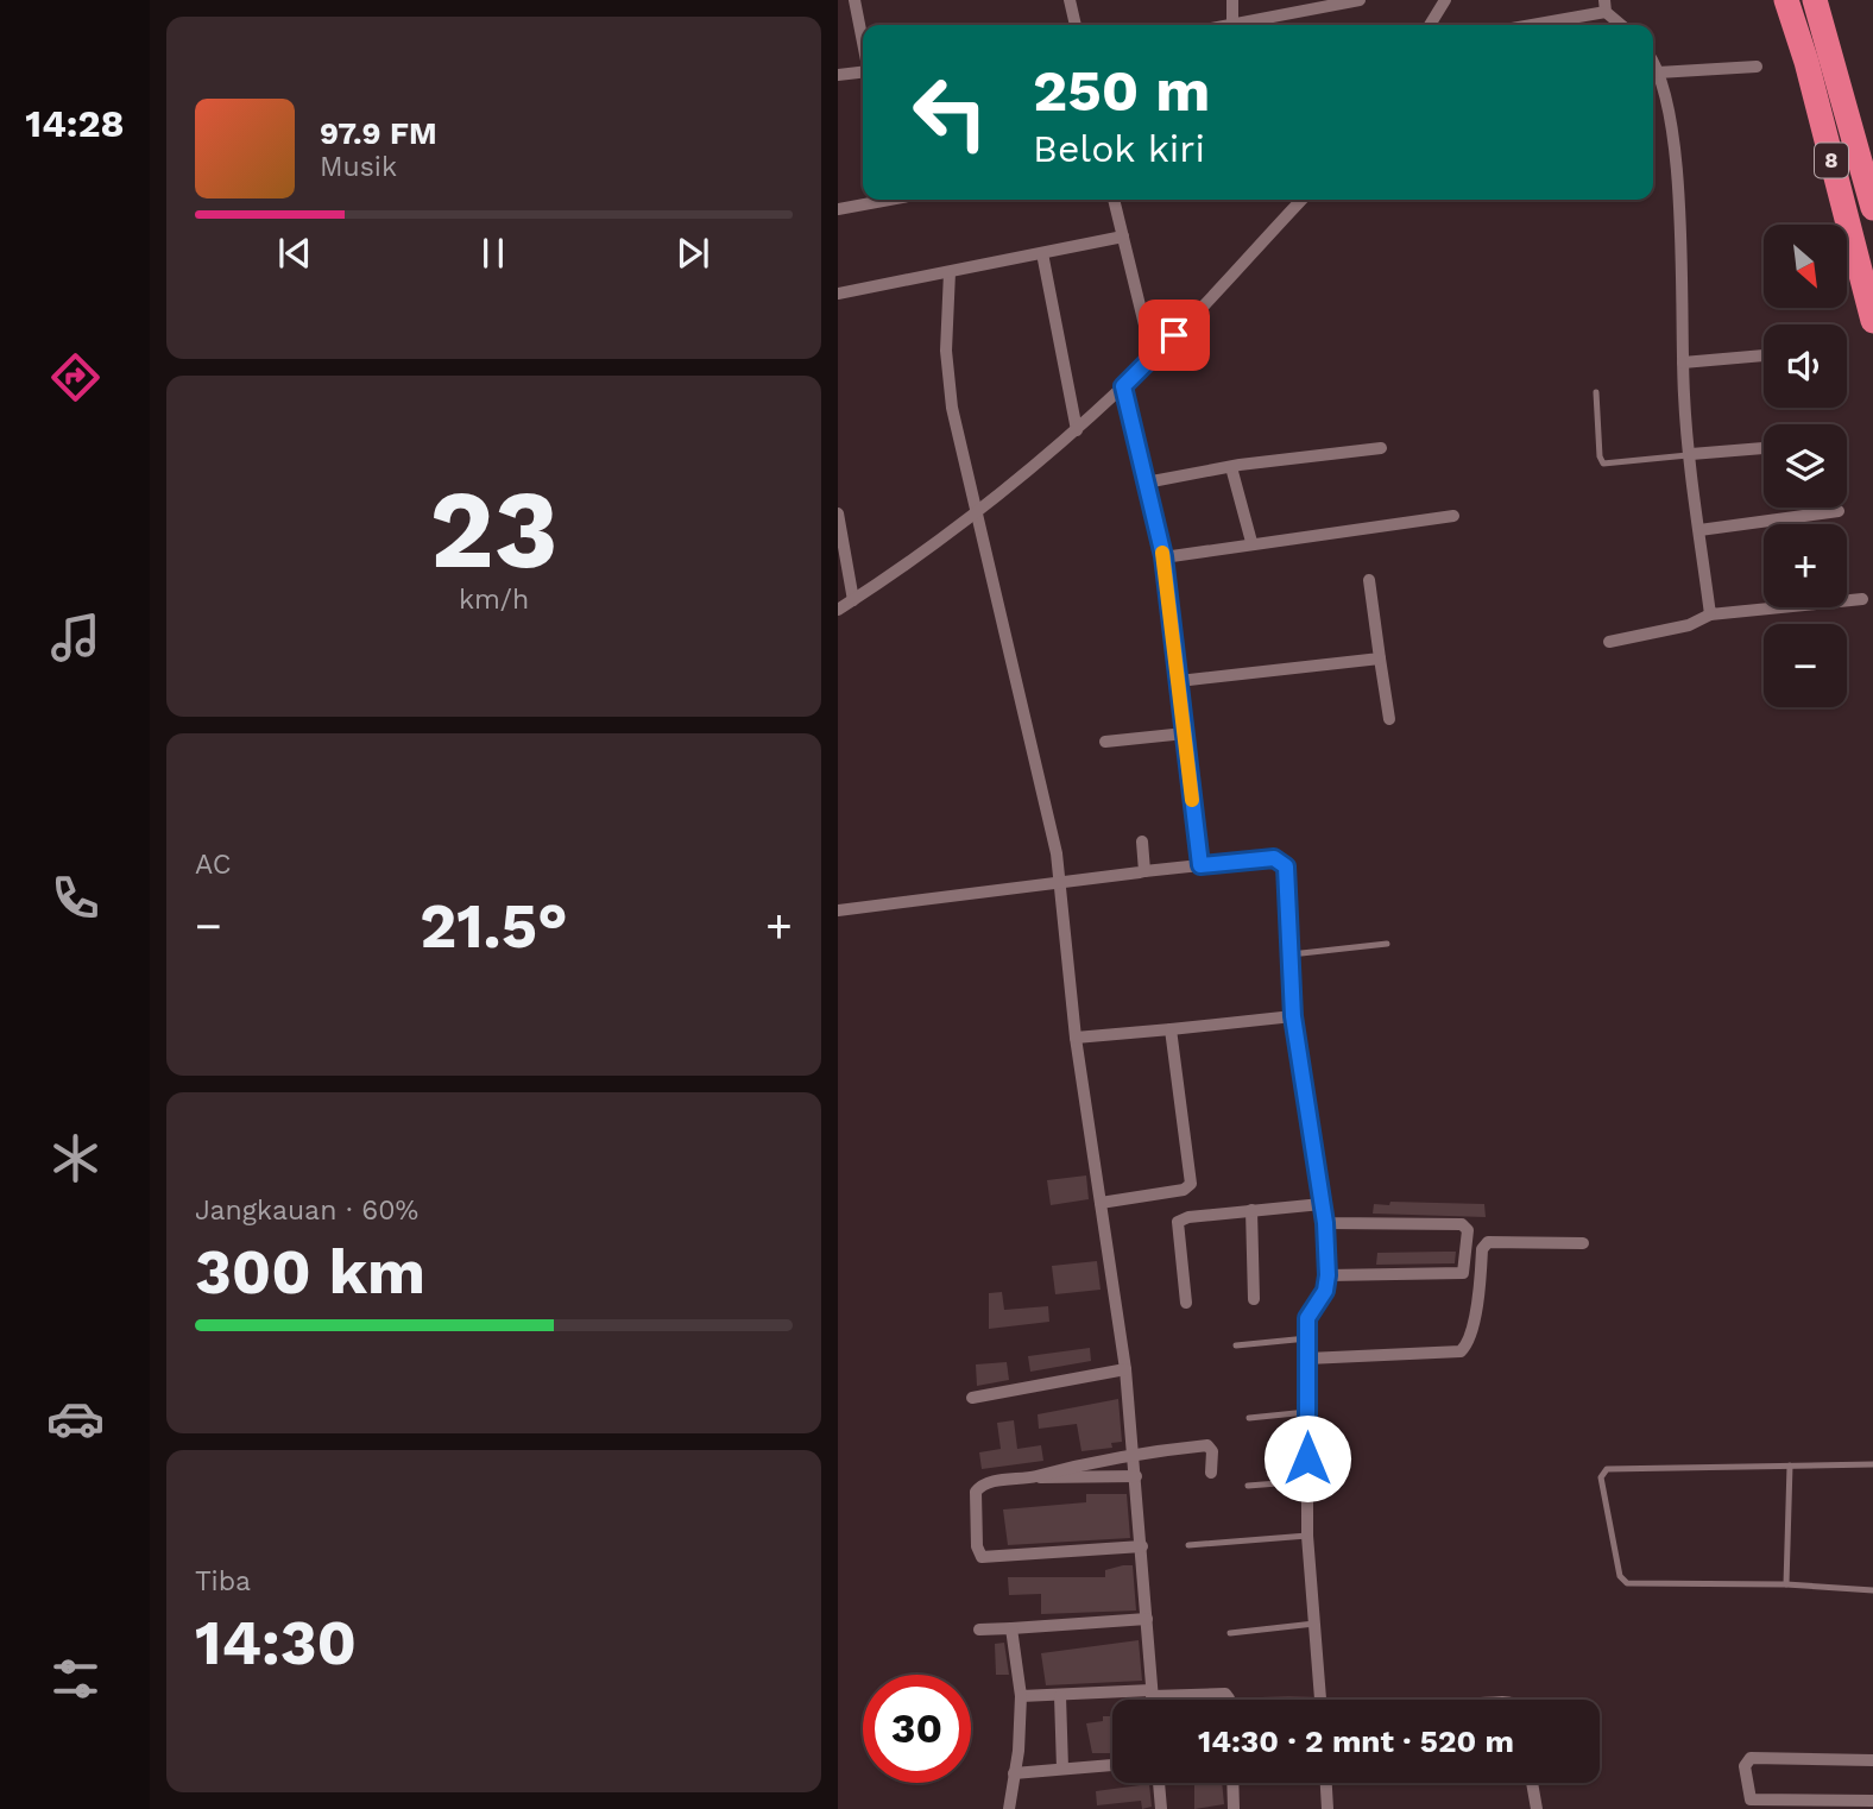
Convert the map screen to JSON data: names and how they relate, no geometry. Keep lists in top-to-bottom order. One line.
{"streets":{"highway":["8"]},"north":"bottom right","page":{"tabs":"14:28","turn":["250 m","Belok kiri"],"song":["97.9 FM","Musik"],"map_buttons":["+","−"],"tile":[["23","km/h"],"AC",["Jangkauan · 60%","300 km"],["Tiba","14:30"]],"heat":["−","21.5°","+"],"limit":"30","trip":"14:30 · 2 mnt · 520 m"}}
